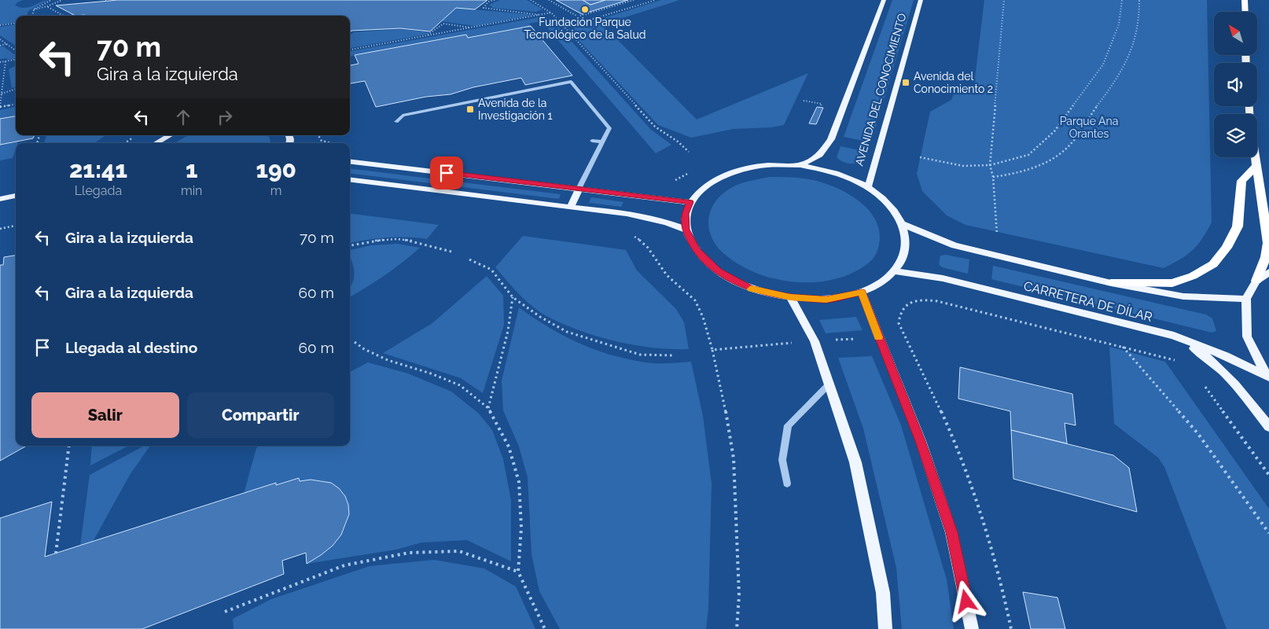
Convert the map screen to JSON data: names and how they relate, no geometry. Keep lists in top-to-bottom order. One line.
{"streets":{"main road":["AVENIDA DEL CONOCIMIENTO","CARRETERA DE DÍLAR"]},"parks":["Parque Ana Orantes"],"places":{"other":["Fundación Parque Tecnológico de la Salud"],"transit":["Avenida del Conocimiento 2","Avenida de la Investigación 1"]},"north":"top left","page":{"turn":["70 m","Gira a la izquierda"],"eta":["21:41","Llegada","1","min","190","m"],"list":[{"name":"Gira a la izquierda","value":"70 m"},{"name":"Gira a la izquierda","value":"60 m"},{"name":"Llegada al destino","value":"60 m"}],"buttons":["Salir","Compartir"]}}
